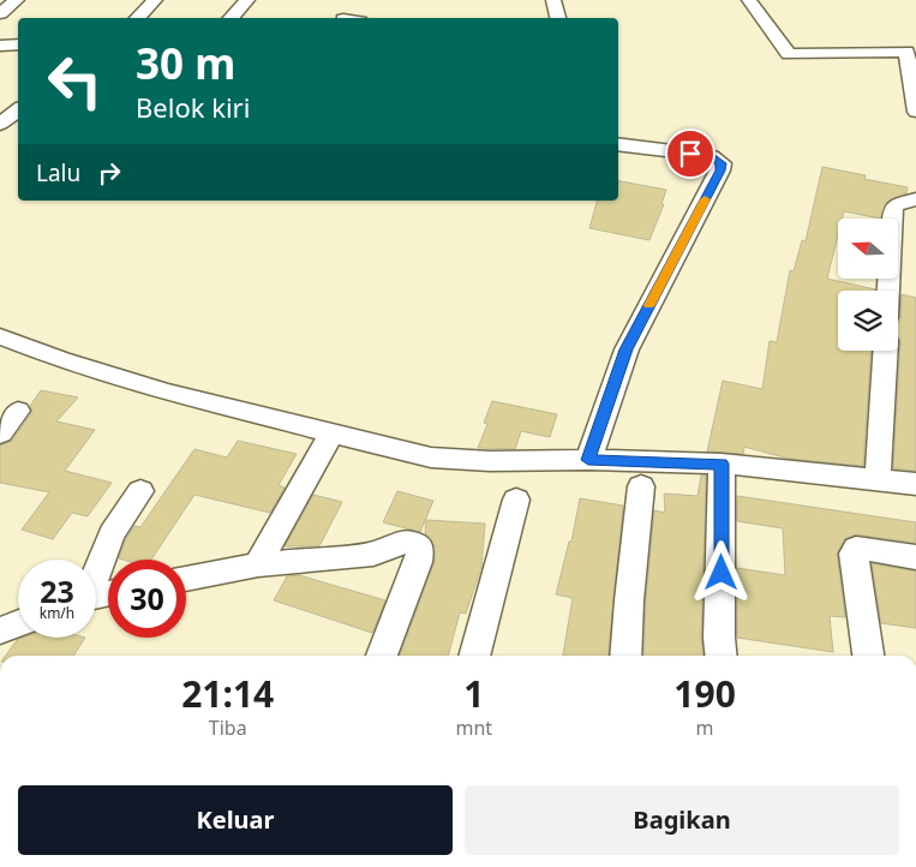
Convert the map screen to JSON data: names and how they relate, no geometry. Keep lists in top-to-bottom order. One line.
{"north":"left","page":{"turn":["30 m","Belok kiri"],"then":"Lalu","speed":"23 km/h","limit":"30","eta":["21:14","Tiba","1","mnt","190","m"],"buttons":["Keluar","Bagikan"]}}
